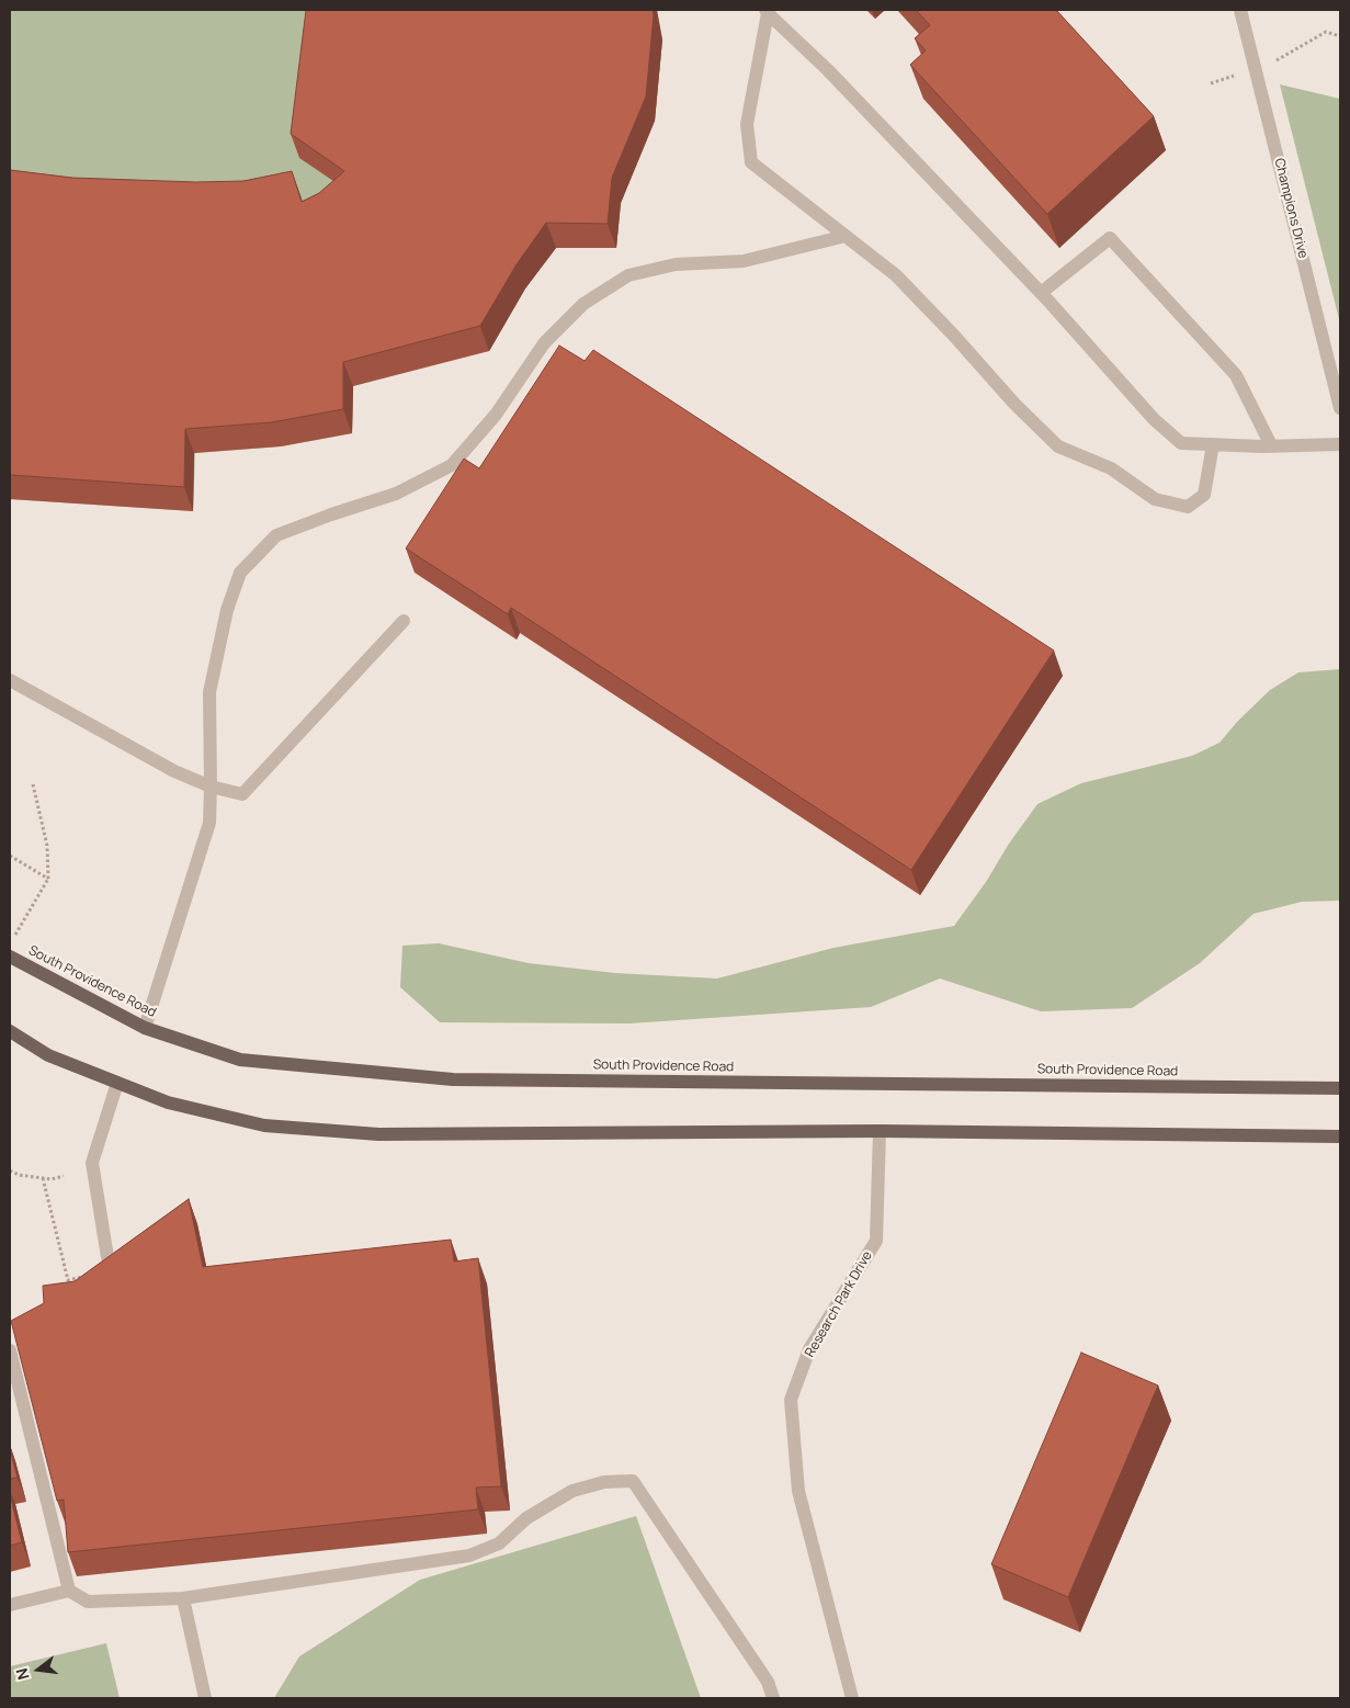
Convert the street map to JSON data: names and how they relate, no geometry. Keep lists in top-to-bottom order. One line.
{"streets":{"main road":["South Providence Road"],"street":["Champions Drive","Research Park Drive"]},"north":"left"}
